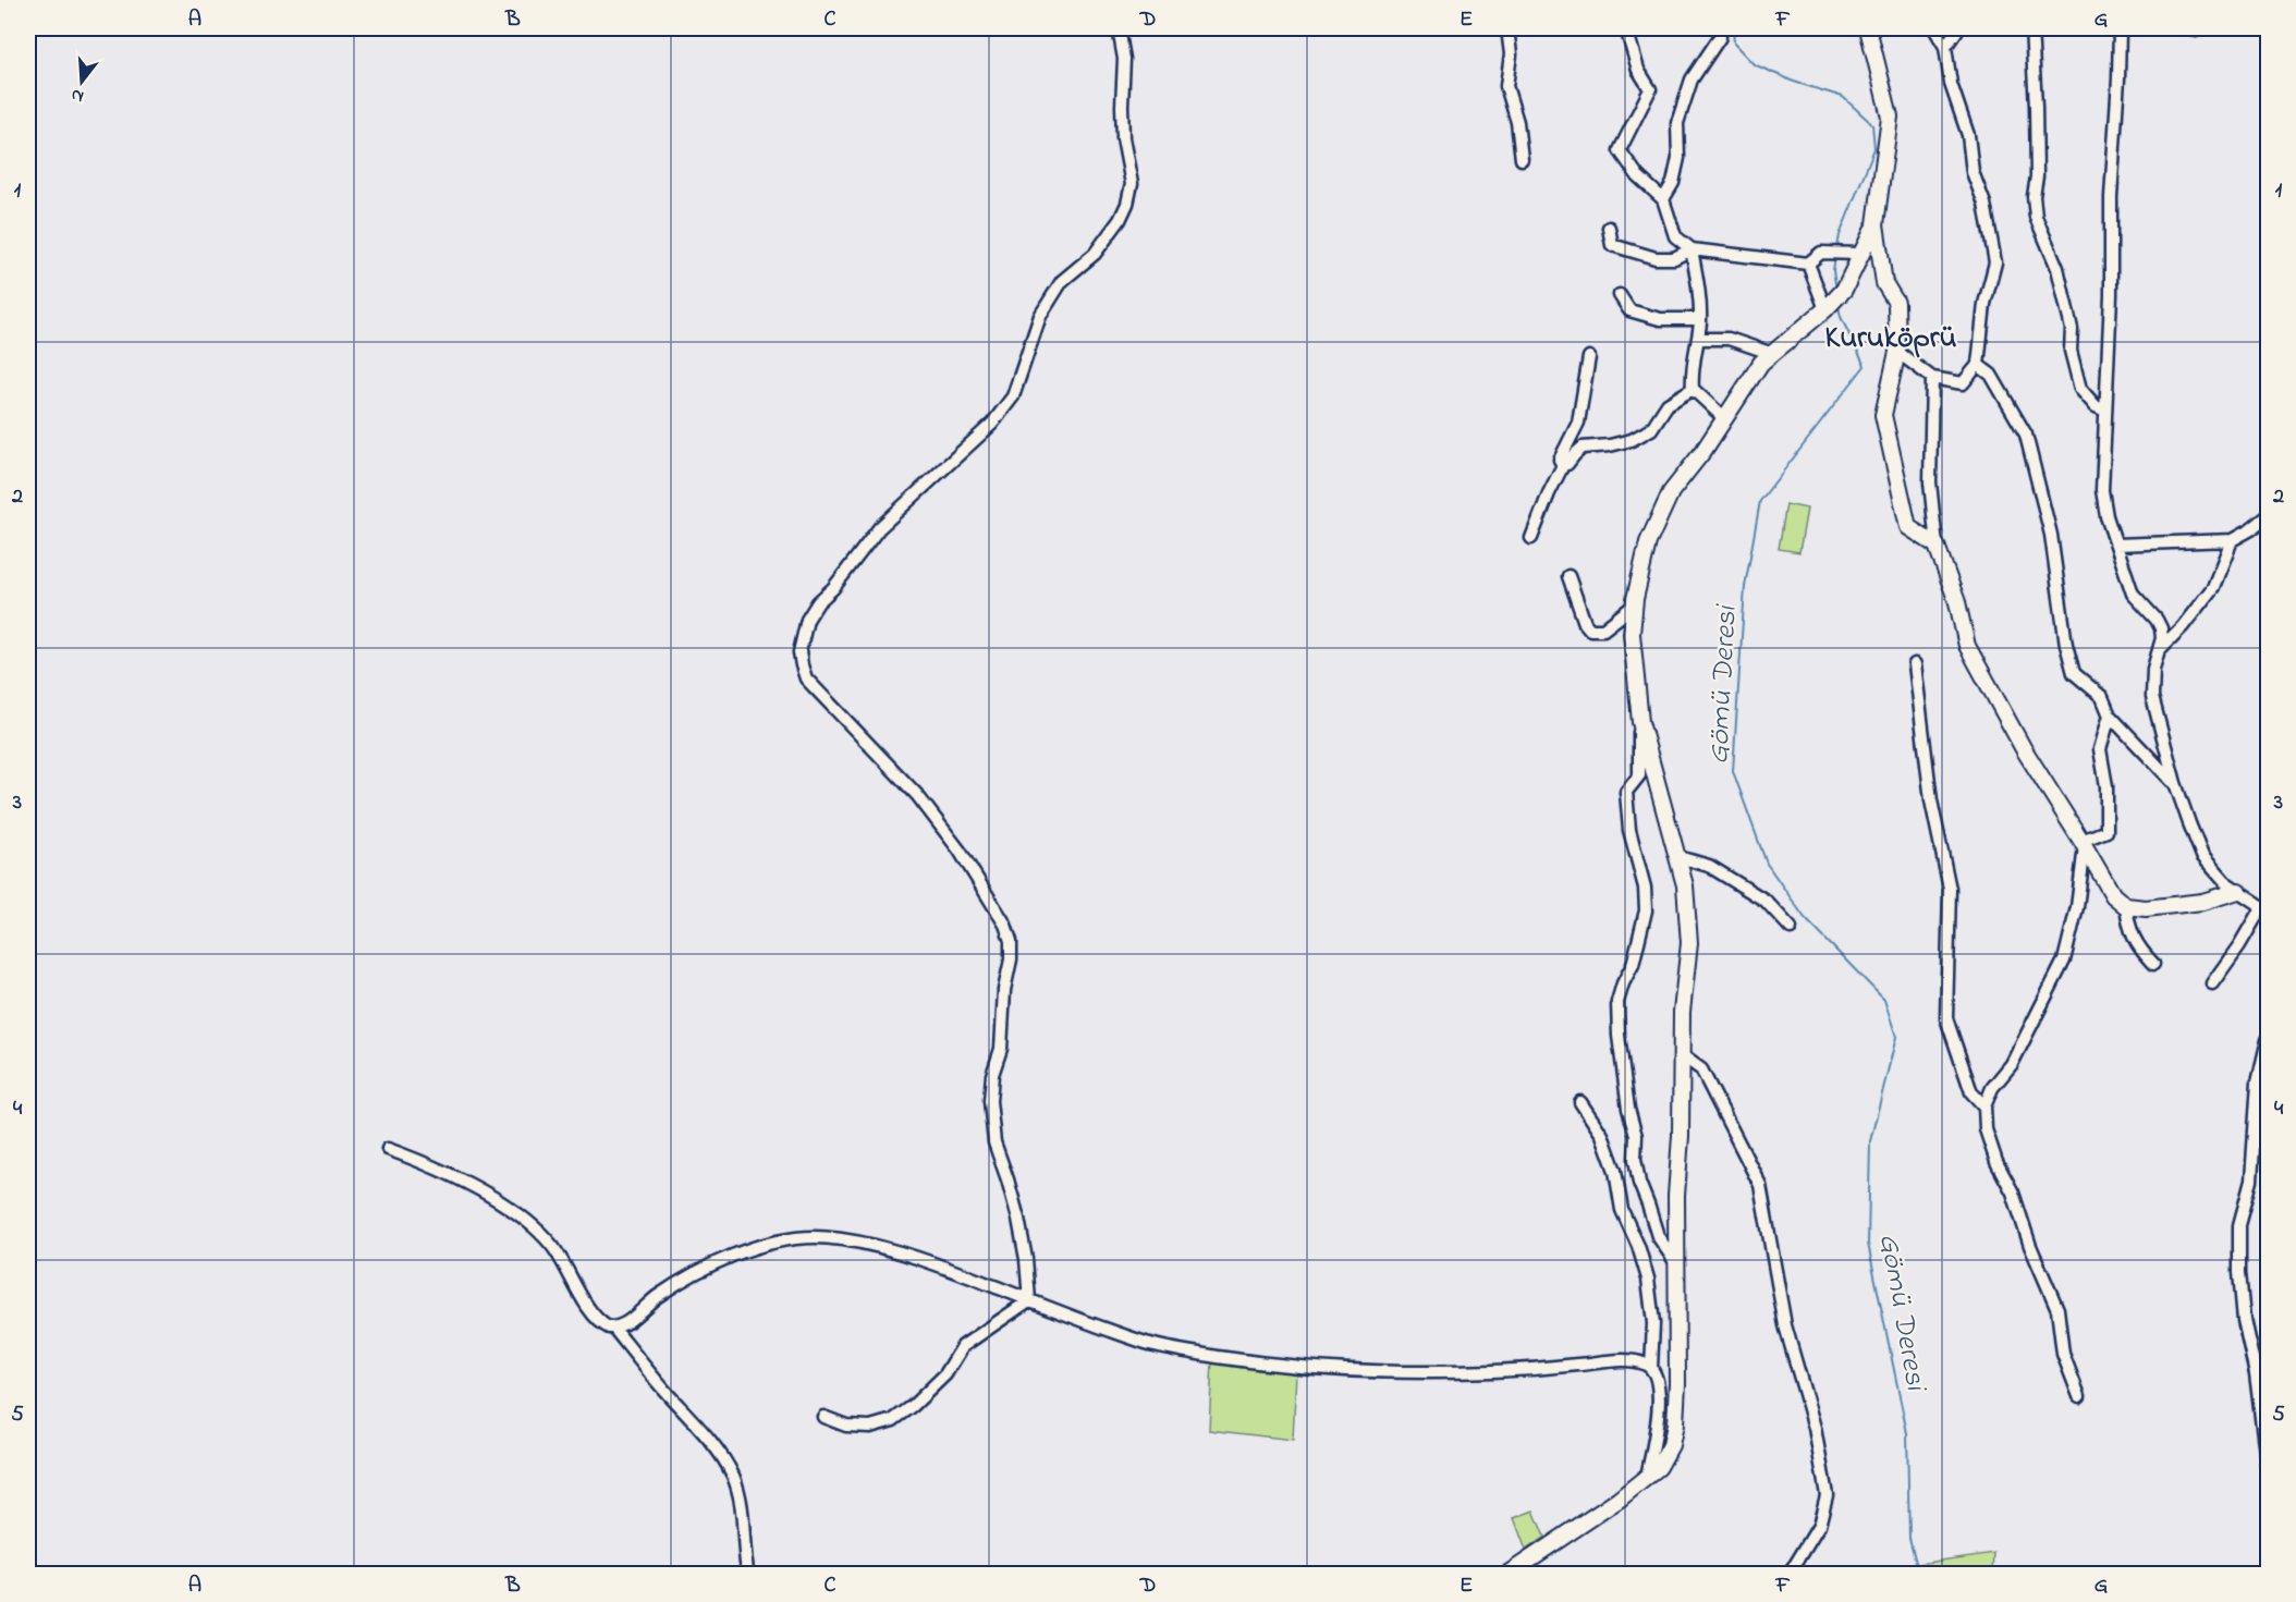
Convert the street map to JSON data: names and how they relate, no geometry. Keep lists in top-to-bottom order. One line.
{"districts":["Kuruköprü"],"water":["Gömü Deresi"],"north":"bottom","grid":{"columns":["A","B","C","D","E","F","G"],"rows":["1","2","3","4","5"]}}
